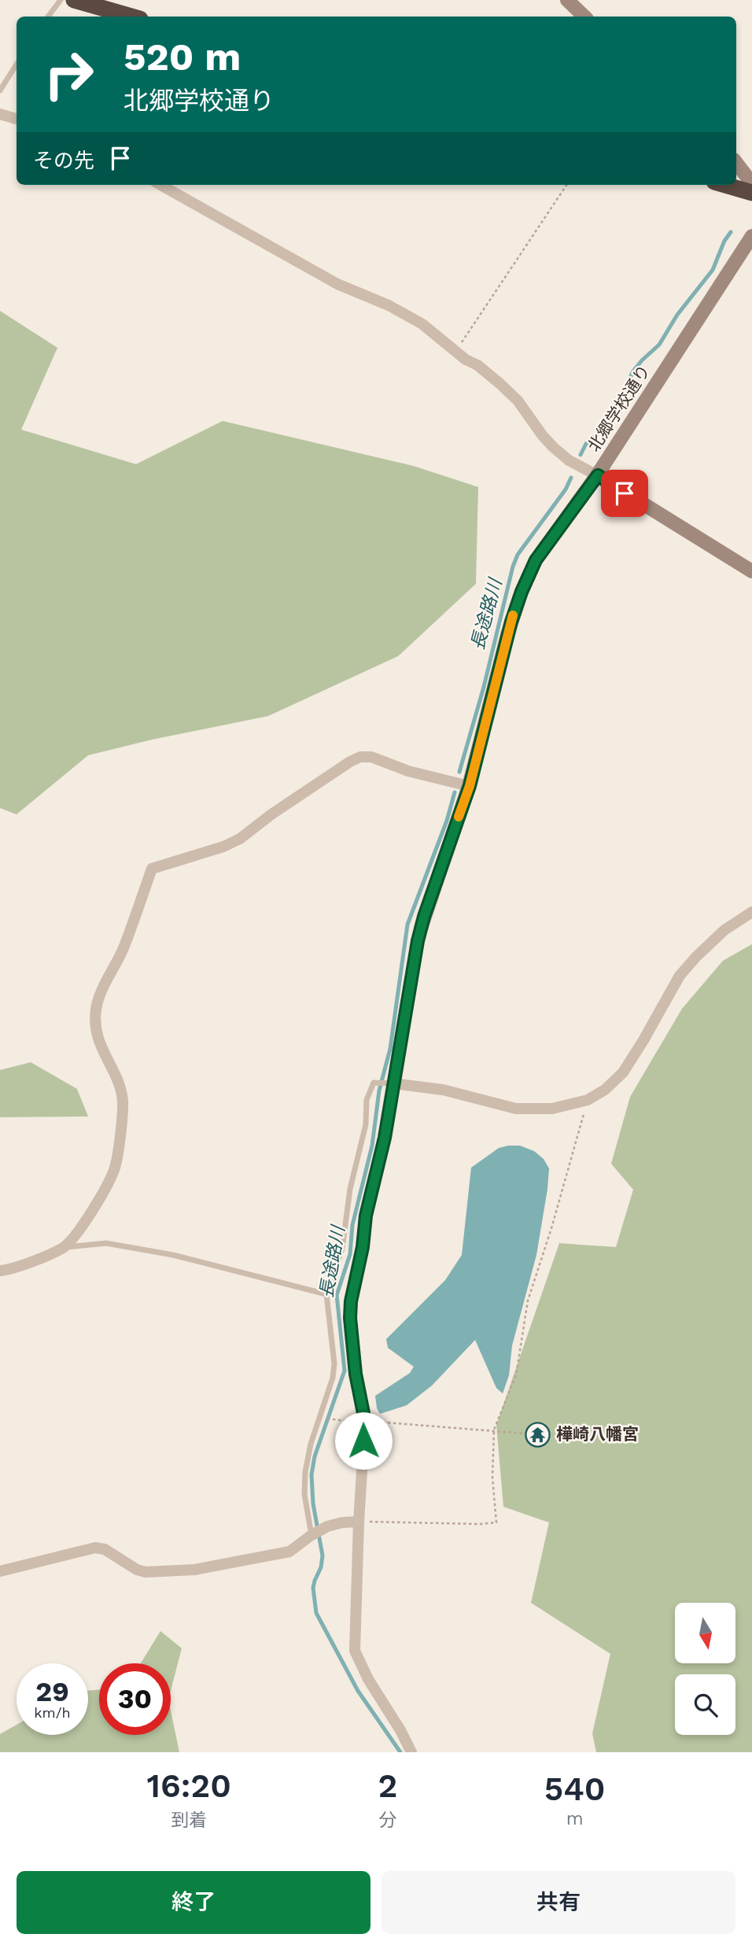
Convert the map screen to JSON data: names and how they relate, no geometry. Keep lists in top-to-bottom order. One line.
{"streets":{"street":["北郷学校通り"]},"water":["長途路川"],"places":{"temple":["樺崎八幡宮"]},"north":"bottom","page":{"turn":["520 m","北郷学校通り"],"then":"その先","speed":"29 km/h","limit":"30","eta":["16:20","到着","2","分","540","m"],"buttons":["終了","共有"]}}
